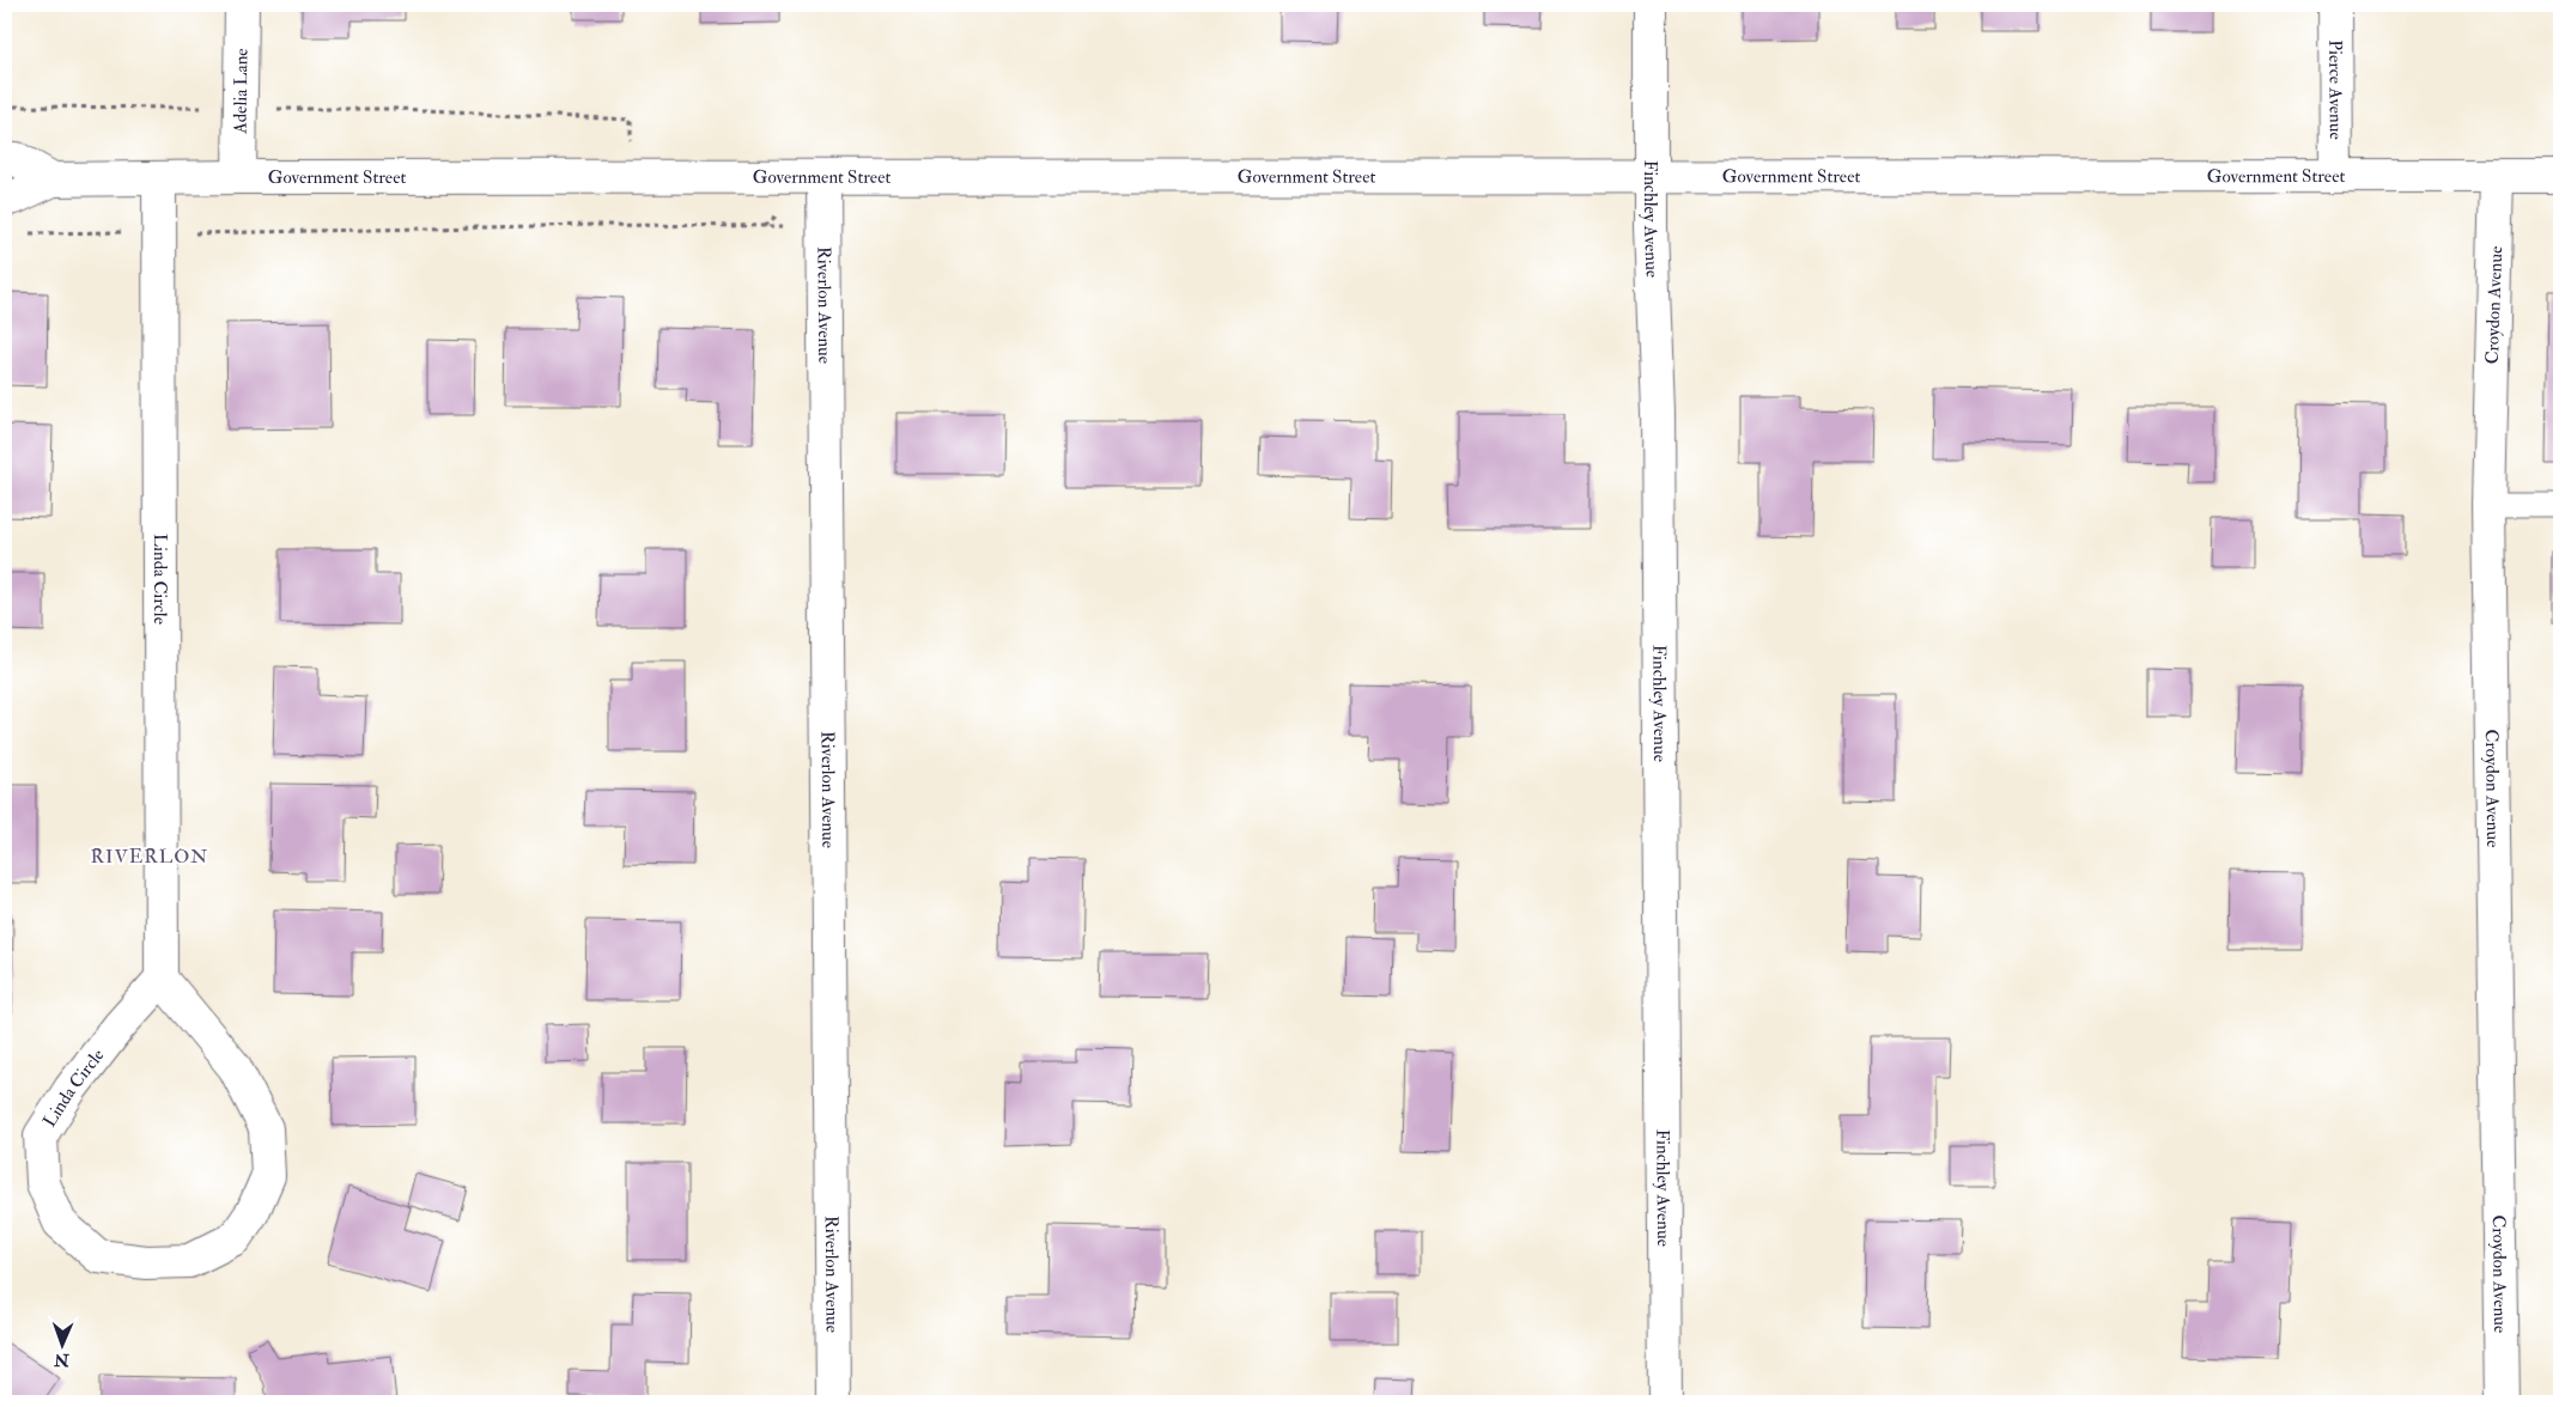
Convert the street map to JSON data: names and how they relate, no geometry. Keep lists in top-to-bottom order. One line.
{"streets":{"street":["Pierce Avenue","Adelia Lane","Government Street","Finchley Avenue","Croydon Avenue","Riverlon Avenue","Linda Circle"]},"crossings":[["Pierce Avenue","Government Street"],["Adelia Lane","Government Street"],["Government Street","Finchley Avenue"],["Government Street","Croydon Avenue"],["Government Street","Riverlon Avenue"],["Government Street","Linda Circle"]],"districts":["RIVERLON"],"north":"bottom"}
